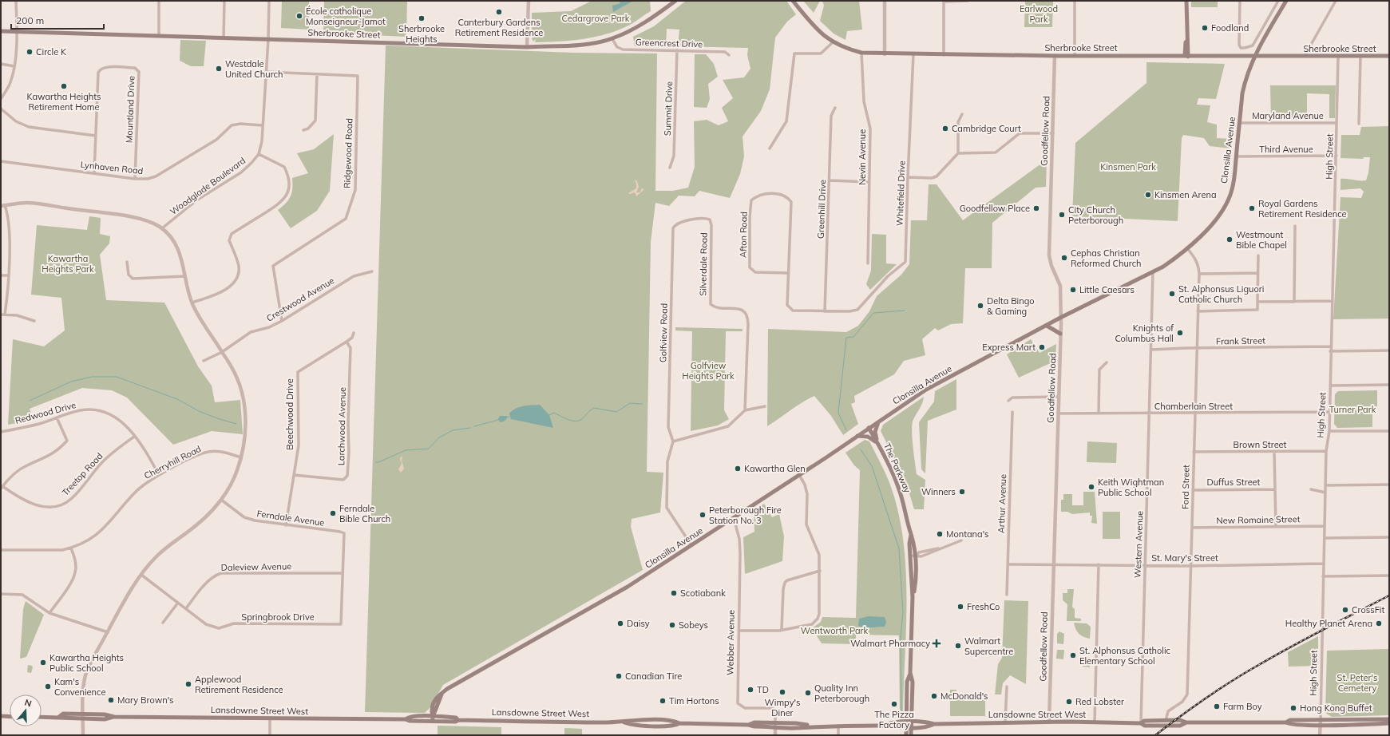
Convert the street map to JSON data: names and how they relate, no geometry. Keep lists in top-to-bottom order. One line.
{"streets":{"main road":["Sherbrooke Street","Clonsilla Avenue","The Parkway","Lansdowne Street West"],"street":["Greencrest Drive","Summit Drive","Mountland Drive","Maryland Avenue","Goodfellow Road","Third Avenue","Ridgewood Road","High Street","Nevin Avenue","Lynhaven Road","Woodglade Boulevard","Whitefield Drive","Greenhill Drive","Afton Road","Silverdale Road","Crestwood Avenue","Golfview Road","Frank Street","Chamberlain Street","Redwood Drive","Beechwood Drive","Larchwood Avenue","Brown Street","Cherryhill Road","Treetop Road","Duffus Street","Ford Street","Arthur Avenue","Ferndale Avenue","New Romaine Street","Western Avenue","St. Mary's Street","Daleview Avenue","Springbrook Drive","Webber Avenue"]},"crossings":[["Sherbrooke Street","Greencrest Drive"],["Sherbrooke Street","Goodfellow Road"],["Sherbrooke Street","Clonsilla Avenue"],["Sherbrooke Street","High Street"],["Sherbrooke Street","Nevin Avenue"],["Sherbrooke Street","Whitefield Drive"],["Greencrest Drive","Summit Drive"],["Mountland Drive","Lynhaven Road"],["Maryland Avenue","Clonsilla Avenue"],["Maryland Avenue","High Street"],["Goodfellow Road","Clonsilla Avenue"],["Goodfellow Road","Chamberlain Street"],["Goodfellow Road","St. Mary's Street"],["Goodfellow Road","Lansdowne Street West"],["Third Avenue","Clonsilla Avenue"],["Third Avenue","High Street"],["Clonsilla Avenue","The Parkway"],["Clonsilla Avenue","Ford Street"],["Clonsilla Avenue","Western Avenue"],["Clonsilla Avenue","Webber Avenue"],["Clonsilla Avenue","Lansdowne Street West"],["Ridgewood Road","Crestwood Avenue"],["High Street","Frank Street"],["High Street","Chamberlain Street"],["High Street","Brown Street"],["High Street","New Romaine Street"],["High Street","St. Mary's Street"],["High Street","Lansdowne Street West"],["Whitefield Drive","Afton Road"],["Greenhill Drive","Afton Road"],["Silverdale Road","Golfview Road"],["Frank Street","Ford Street"],["Frank Street","Western Avenue"],["Chamberlain Street","Ford Street"],["Chamberlain Street","Western Avenue"],["Redwood Drive","Cherryhill Road"],["Redwood Drive","Treetop Road"],["Beechwood Drive","Larchwood Avenue"],["Beechwood Drive","Ferndale Avenue"],["Brown Street","Ford Street"],["The Parkway","Lansdowne Street West"],["Duffus Street","Ford Street"],["Ford Street","New Romaine Street"],["Ford Street","St. Mary's Street"],["Ford Street","Lansdowne Street West"],["Arthur Avenue","St. Mary's Street"],["Ferndale Avenue","Springbrook Drive"],["Western Avenue","St. Mary's Street"],["Western Avenue","Lansdowne Street West"],["Daleview Avenue","Springbrook Drive"],["Webber Avenue","Lansdowne Street West"]],"parks":["Earlwood Park","Cedargrove Park","Kinsmen Park","Kawartha Heights Park","Golfview Heights Park","Turner Park","Wentworth Park","St. Peter's Cemetery"],"places":{"other":["Canterbury Gardens Retirement Residence","École catholique Monseigneur-Jamot","Sherbrooke Heights","Foodland","Circle K","Westdale United Church","Kawartha Heights Retirement Home","Cambridge Court","Kinsmen Arena","Goodfellow Place","Royal Gardens Retirement Residence","City Church Peterborough","Westmount Bible Chapel","Cephas Christian Reformed Church","Little Caesars","St. Alphonsus Liguori Catholic Church","Delta Bingo & Gaming","Knights of Columbus Hall","Express Mart","Kawartha Glen","Keith Wightman Public School","Winners","Ferndale Bible Church","Peterborough Fire Station No. 3","Montana's","Scotiabank","FreshCo","CrossFit","Daisy","Healthy Planet Arena","Sobeys","Walmart Supercentre","St. Alphonsus Catholic Elementary School","Kawartha Heights Public School","Canadian Tire","Applewood Retirement Residence","Kam's Convenience","TD","Wimpy's Diner","Quality Inn Peterborough","McDonald's","Mary Brown's","Tim Hortons","Red Lobster","The Pizza Factory","Farm Boy","Hong Kong Buffet"],"health":["Walmart Pharmacy"]},"scale_bar":"200 m","north":"top"}
